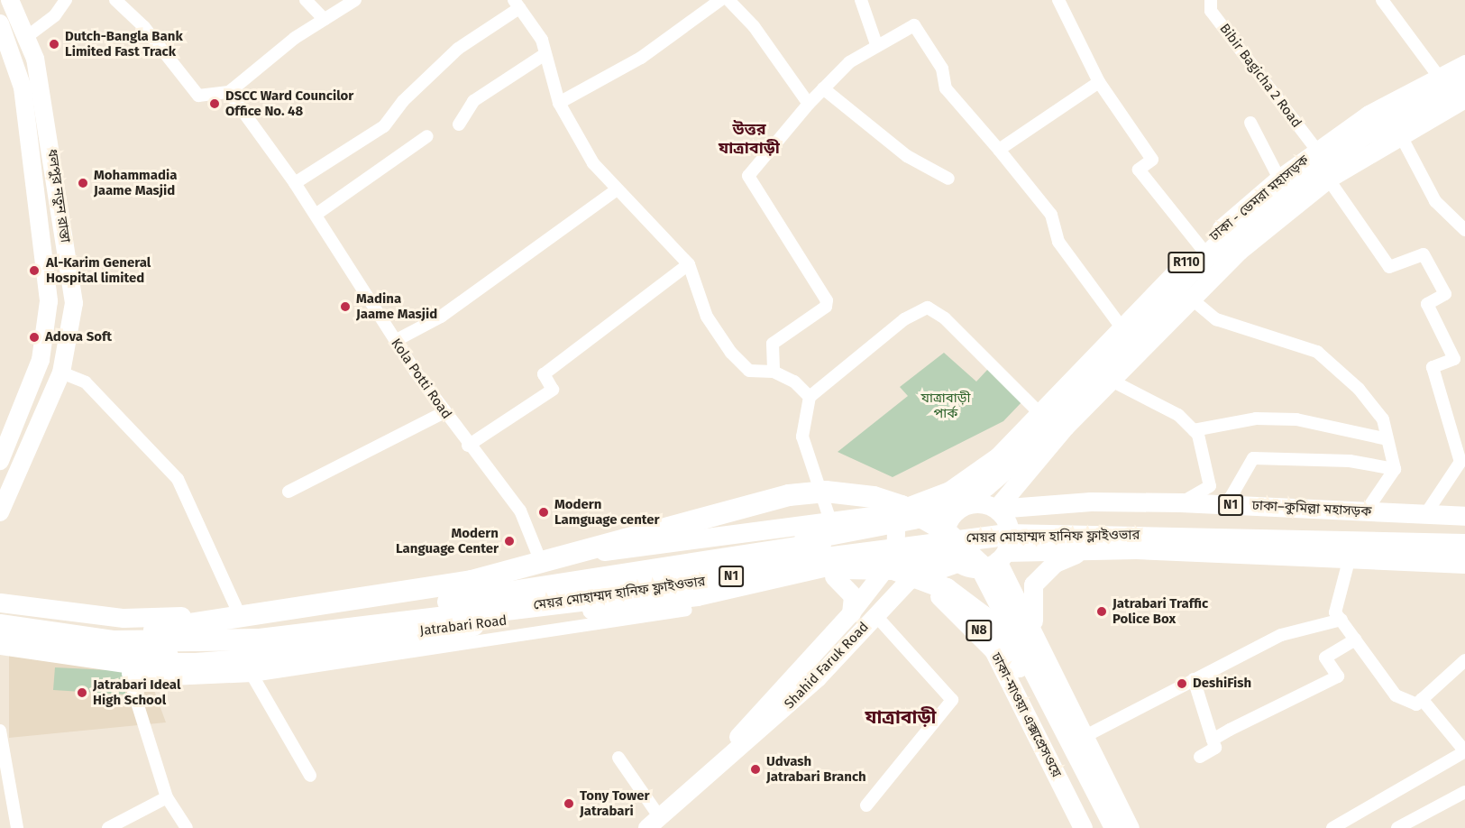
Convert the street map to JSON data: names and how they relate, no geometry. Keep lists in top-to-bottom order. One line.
{"streets":{"highway":["N1","মেয়র মোহাম্মদ হানিফ ফ্লাইওভার"],"main road":["ধলপুর নতুন রাস্তা","ঢাকা - ডেমরা মহাসড়ক","R110","ঢাকা–কুমিল্লা মহাসড়ক","Jatrabari Road","N8","Shahid Faruk Road","ঢাকা-মাওয়া এক্সপ্রেসওয়ে"],"street":["Bibir Bagicha 2 Road","Kola Potti Road"]},"crossings":[["Bibir Bagicha 2 Road","ঢাকা - ডেমরা মহাসড়ক"],["ঢাকা - ডেমরা মহাসড়ক","ঢাকা–কুমিল্লা মহাসড়ক"],["ঢাকা - ডেমরা মহাসড়ক","Jatrabari Road"],["ঢাকা - ডেমরা মহাসড়ক","Shahid Faruk Road"],["ঢাকা–কুমিল্লা মহাসড়ক","Jatrabari Road"],["ঢাকা–কুমিল্লা মহাসড়ক","Shahid Faruk Road"],["মেয়র মোহাম্মদ হানিফ ফ্লাইওভার","Jatrabari Road"],["Jatrabari Road","Shahid Faruk Road"],["Jatrabari Road","ঢাকা-মাওয়া এক্সপ্রেসওয়ে"],["Shahid Faruk Road","ঢাকা-মাওয়া এক্সপ্রেসওয়ে"]],"districts":["উত্তর যাত্রাবাড়ী","যাত্রাবাড়ী"],"parks":["যাত্রাবাড়ী পার্ক"],"places":["Dutch-Bangla Bank Limited Fast Track","DSCC Ward Councilor Office No. 48","Mohammadia Jaame Masjid","Al-Karim General Hospital limited","Madina Jaame Masjid","Adova Soft","Modern Lamguage center","Modern Language Center","Jatrabari Traffic Police Box","DeshiFish","Jatrabari Ideal High School","Udvash Jatrabari Branch","Tony Tower Jatrabari"]}
